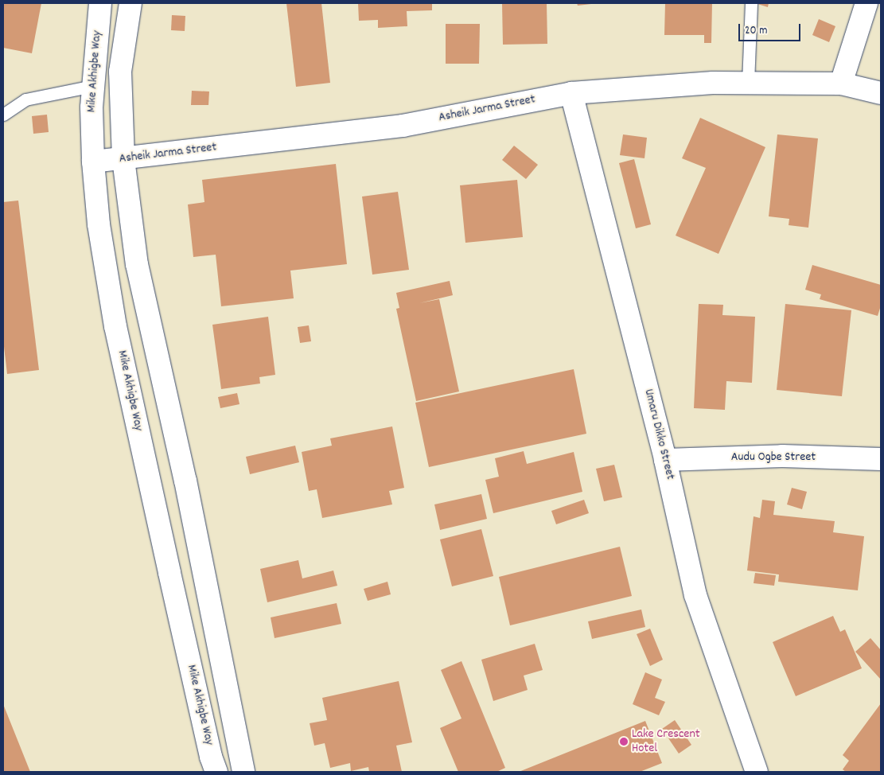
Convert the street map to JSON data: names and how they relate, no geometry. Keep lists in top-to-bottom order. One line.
{"streets":{"street":["Mike Akhigbe Way","Asheik Jarma Street","Umaru Dikko Street","Audu Ogbe Street"]},"crossings":[["Mike Akhigbe Way","Asheik Jarma Street"],["Asheik Jarma Street","Umaru Dikko Street"],["Umaru Dikko Street","Audu Ogbe Street"]],"places":["Lake Crescent Hotel"],"scale_bar":"20 m"}
